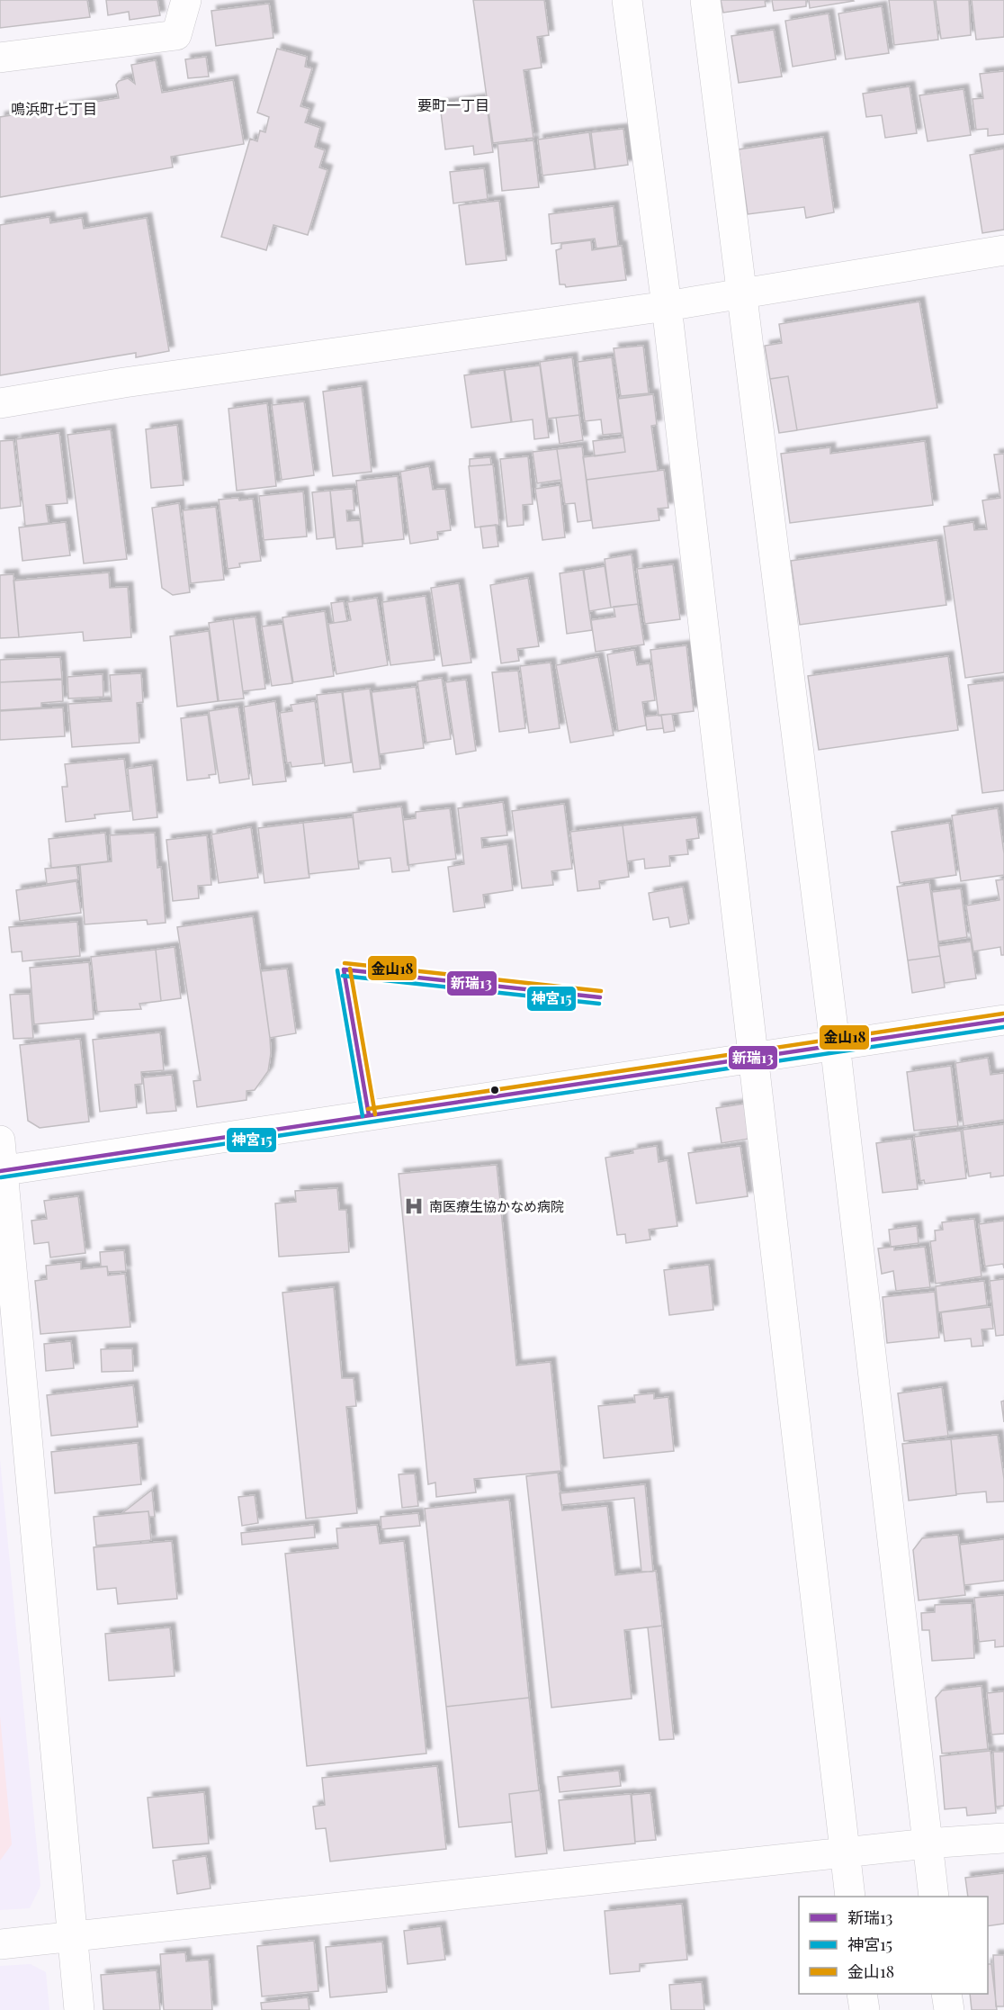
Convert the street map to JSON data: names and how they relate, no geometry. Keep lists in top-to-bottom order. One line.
{"districts":["要町一丁目","鳴浜町七丁目"],"places":{"hospital":["南医療生協かなめ病院"]},"lines":["transit line 金山18","transit line 新瑞13","transit line 神宮15"],"legend":["新瑞13","神宮15","金山18"]}
